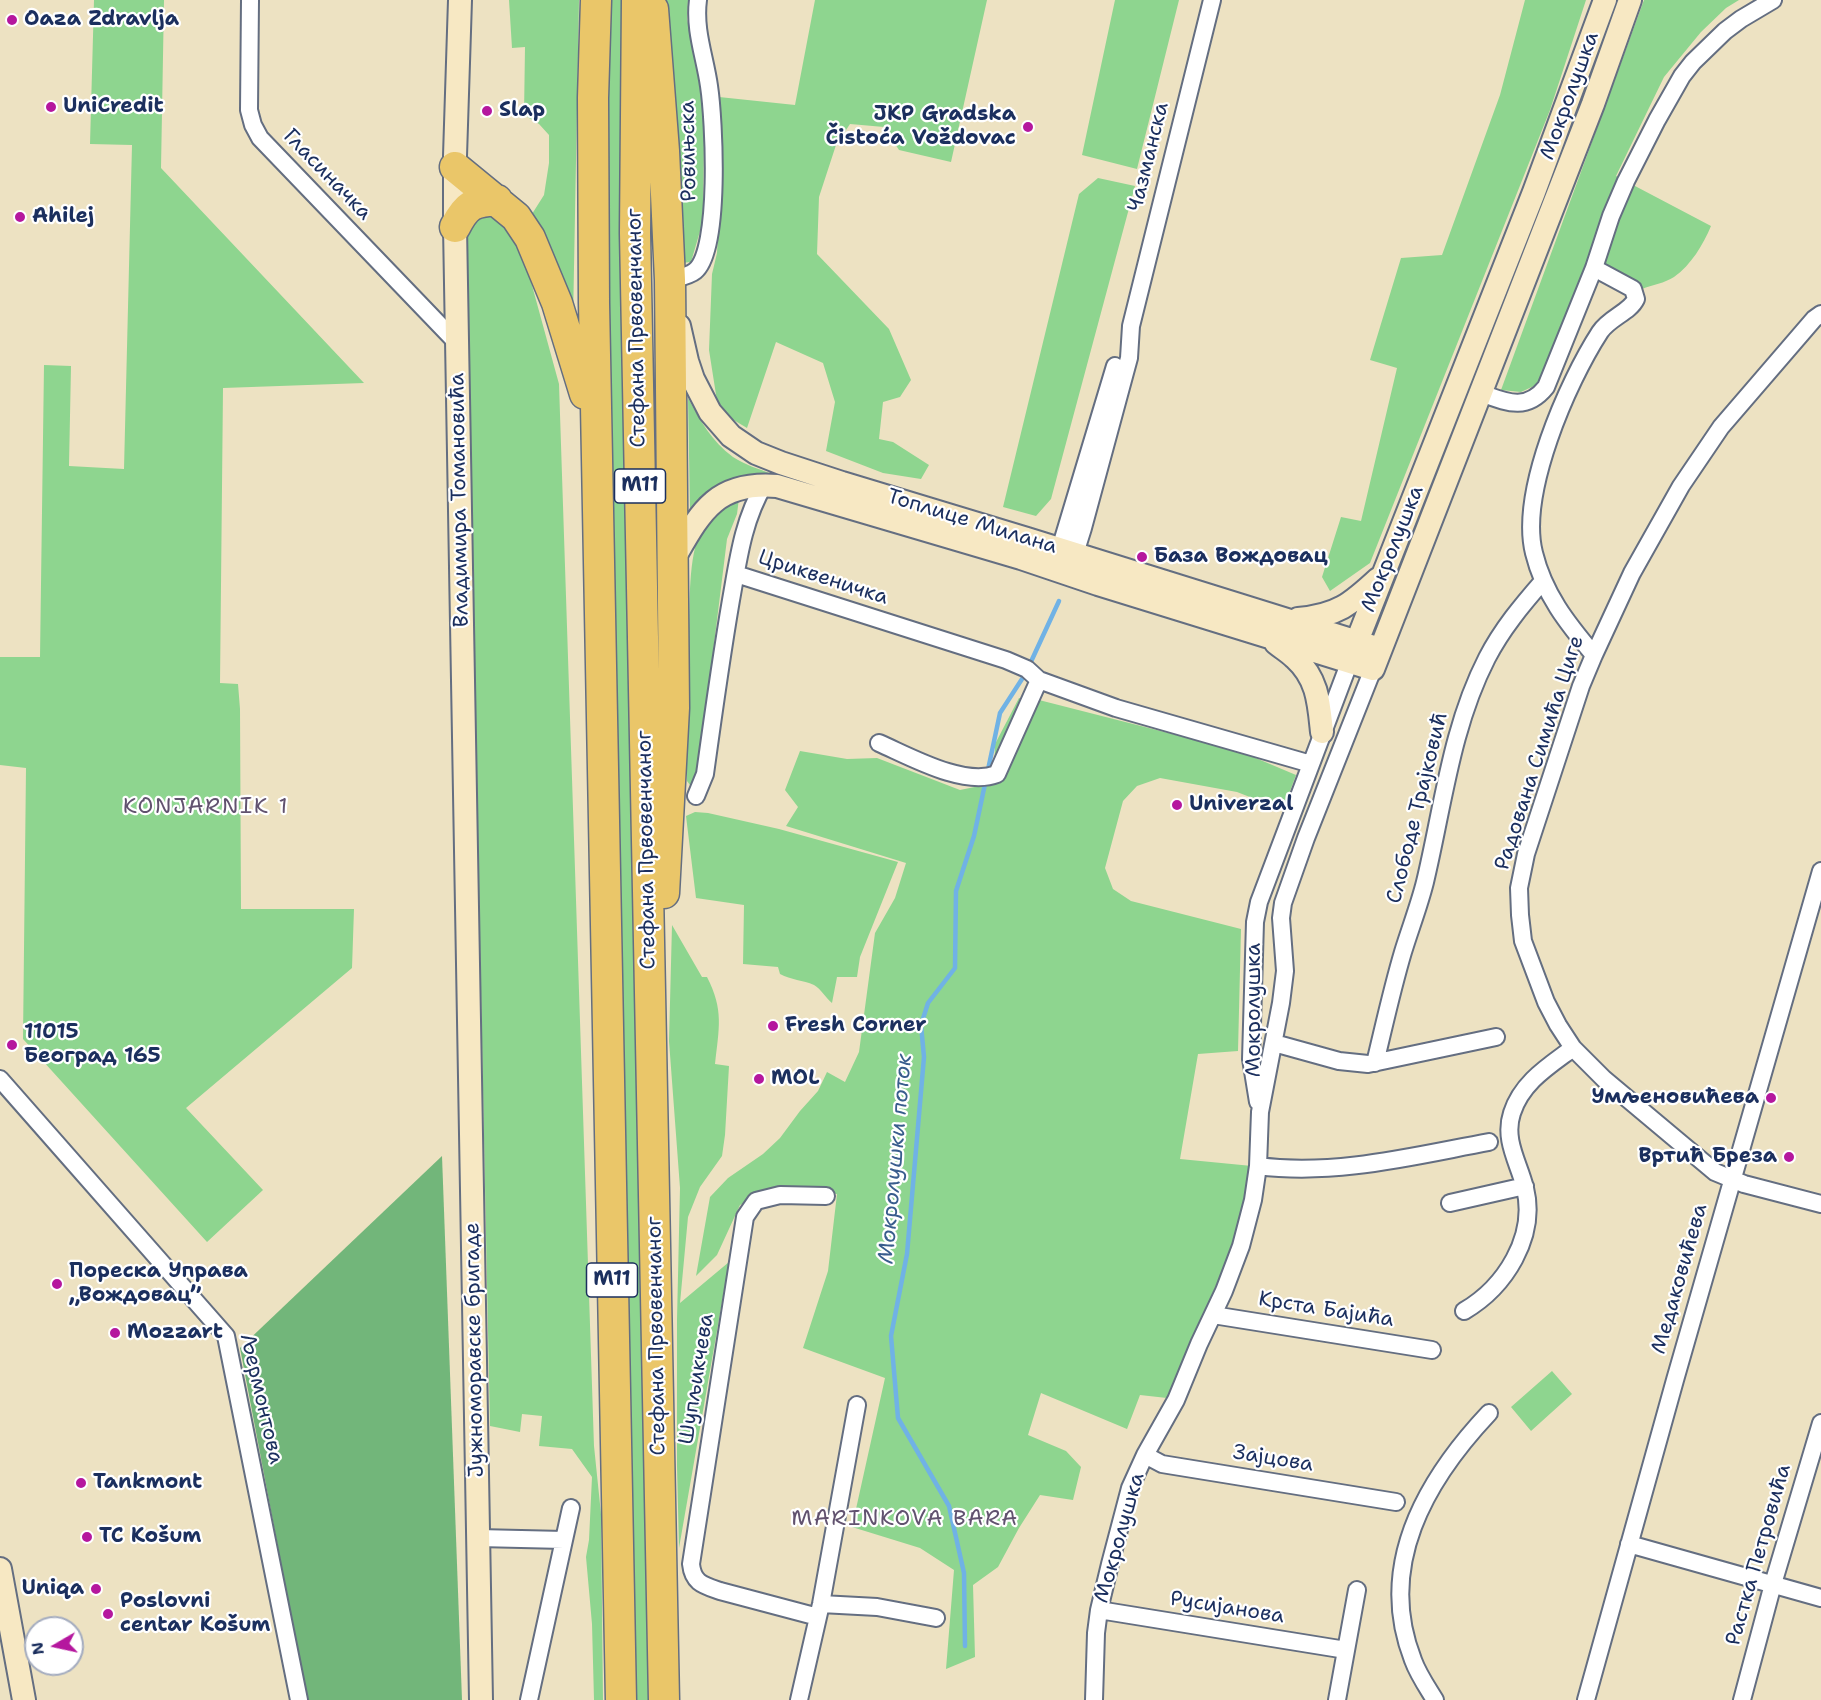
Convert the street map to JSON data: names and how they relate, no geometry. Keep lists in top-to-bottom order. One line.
{"streets":{"highway":["Стефана Првовенчаног","M11"],"main road":["Мокролушка","Владимира Томановића","Топлице Милана","Јужноморавске бригаде"],"street":["Ровињска","Чазманска","Гласиначка","Цриквеничка","Радована Симића Циге","Слободе Трајковић","Медаковићева","Крста Бајића","Шупљикчева","Љермонтова","Зајцова","Растка Петровића","Русијанова"]},"crossings":[["Мокролушка","Топлице Милана"],["Мокролушка","Цриквеничка"],["Мокролушка","Крста Бајића"],["Мокролушка","Зајцова"],["Мокролушка","Русијанова"],["Ровињска","Топлице Милана"],["Чазманска","Топлице Милана"],["Гласиначка","Владимира Томановића"],["Владимира Томановића","Јужноморавске бригаде"],["Радована Симића Циге","Медаковићева"]],"districts":["KONJARNIK 1","MARINKOVA BARA"],"water":["Мокролушки поток"],"places":["Oaza Zdravlja","UniCredit","Slap","JKP Gradska Čistoća Voždovac","Ahilej","База Вождовац","Univerzal","Fresh Corner","11015 Београд 165","MOL","Умљеновићева","Вртић Бреза","Пореска Управа „Вождовац”","Mozzart","Tankmont","TC Košum","Uniqa","Poslovni centar Košum"],"north":"left"}
